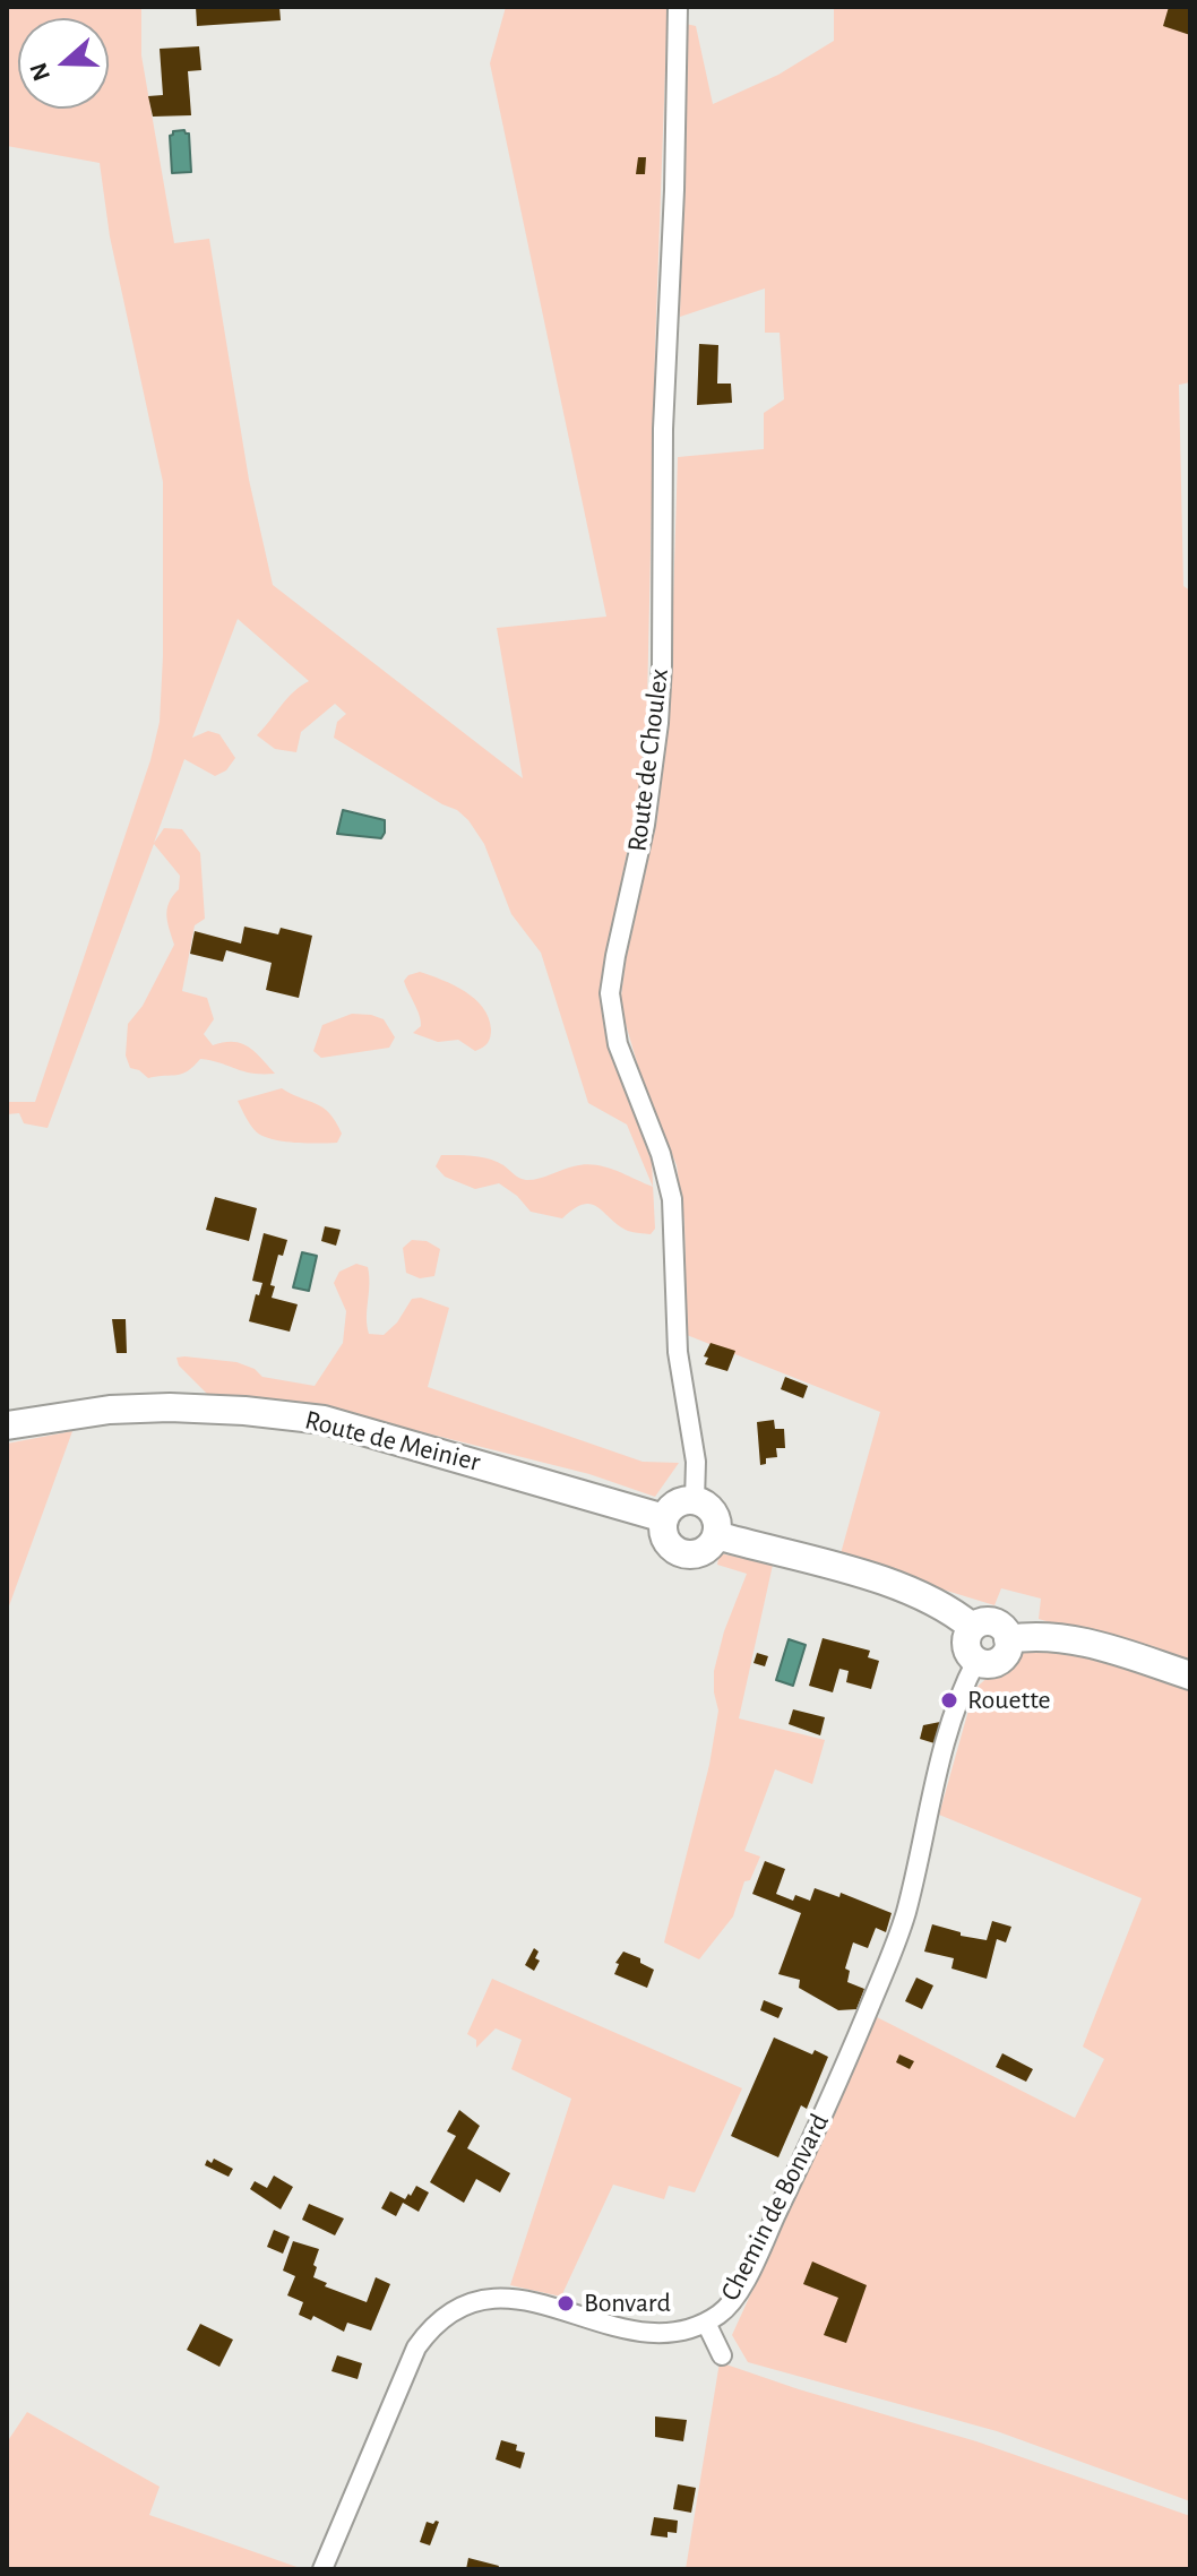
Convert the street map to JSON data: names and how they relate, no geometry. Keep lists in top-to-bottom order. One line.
{"streets":{"street":["Route de Choulex","Route de Meinier","Chemin de Bonvard"]},"crossings":[["Route de Choulex","Route de Meinier"]],"places":["Rouette","Bonvard"],"north":"left"}
